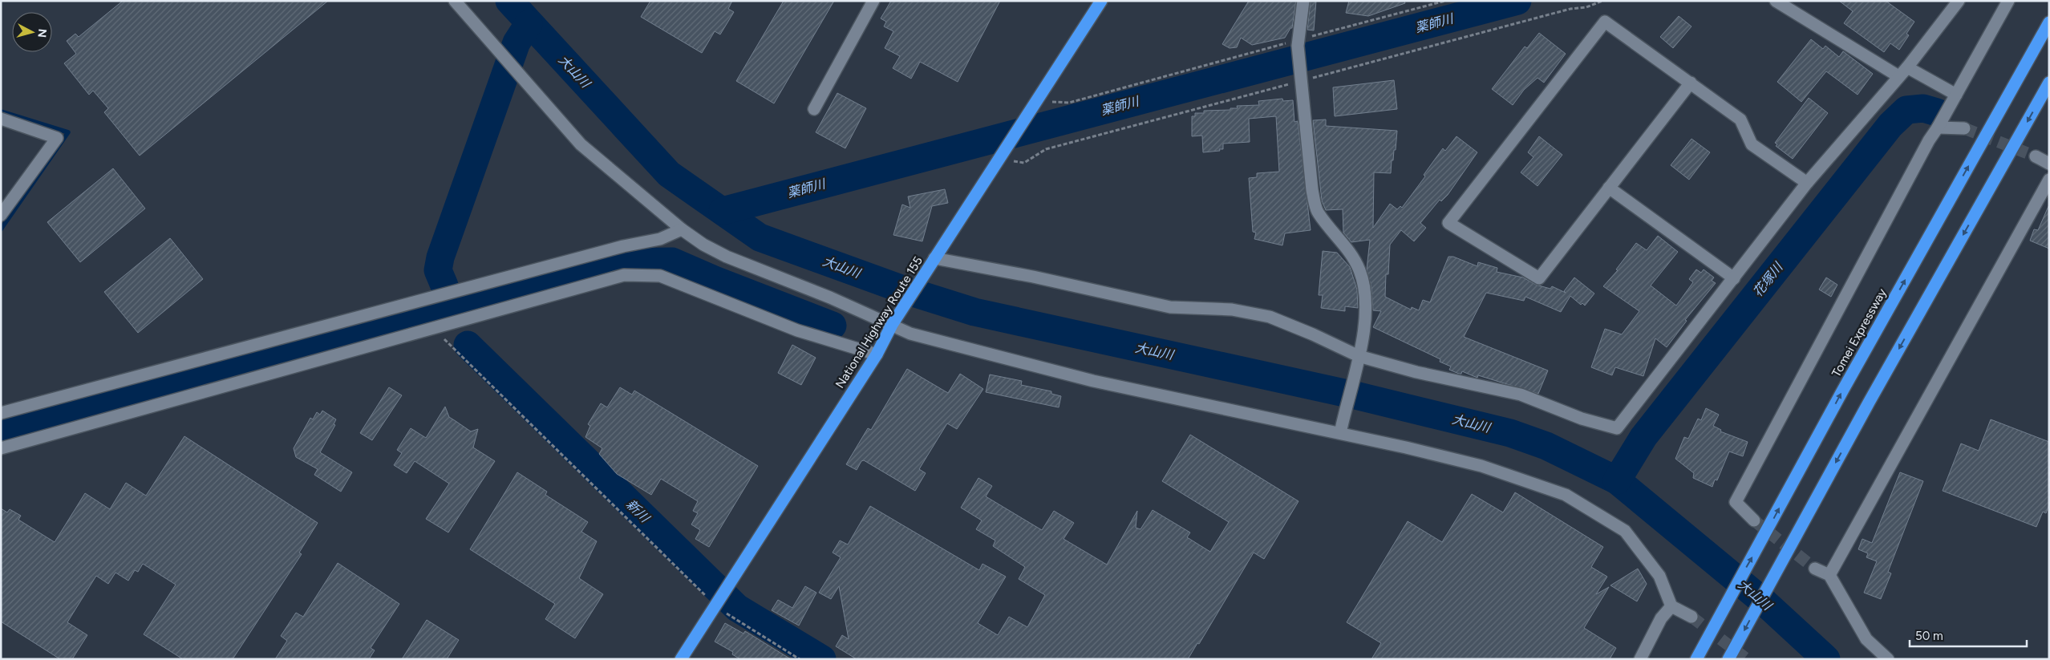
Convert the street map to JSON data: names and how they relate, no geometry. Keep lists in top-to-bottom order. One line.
{"streets":{"highway":["National Highway Route 155","Tomei Expressway"]},"water":["薬師川","大山川","花塚川","新川"],"scale_bar":"50 m","north":"right"}
